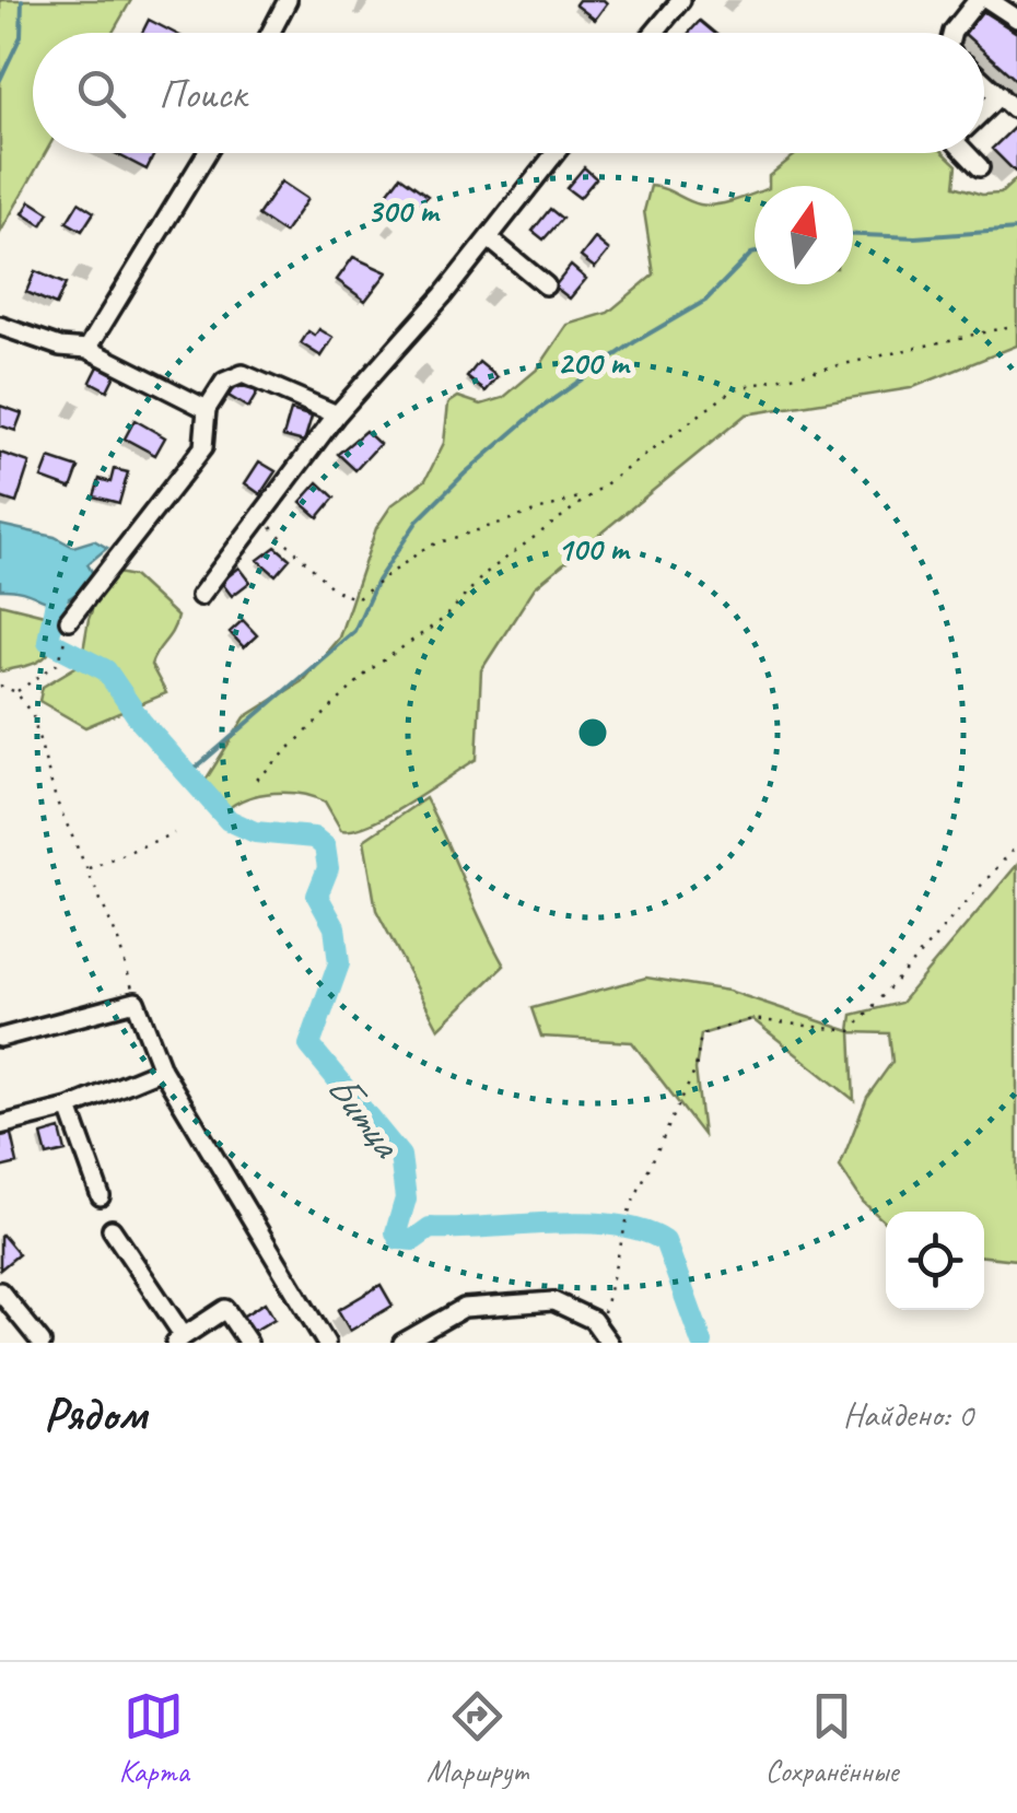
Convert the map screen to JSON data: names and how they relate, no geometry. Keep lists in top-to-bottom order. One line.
{"water":["Битца"],"north":"top","page":{"search":"Поиск","heading":["Рядом","Найдено: 0"],"nav":["Карта","Маршрут","Сохранённые"]},"rings":["300 m","200 m","100 m"]}
